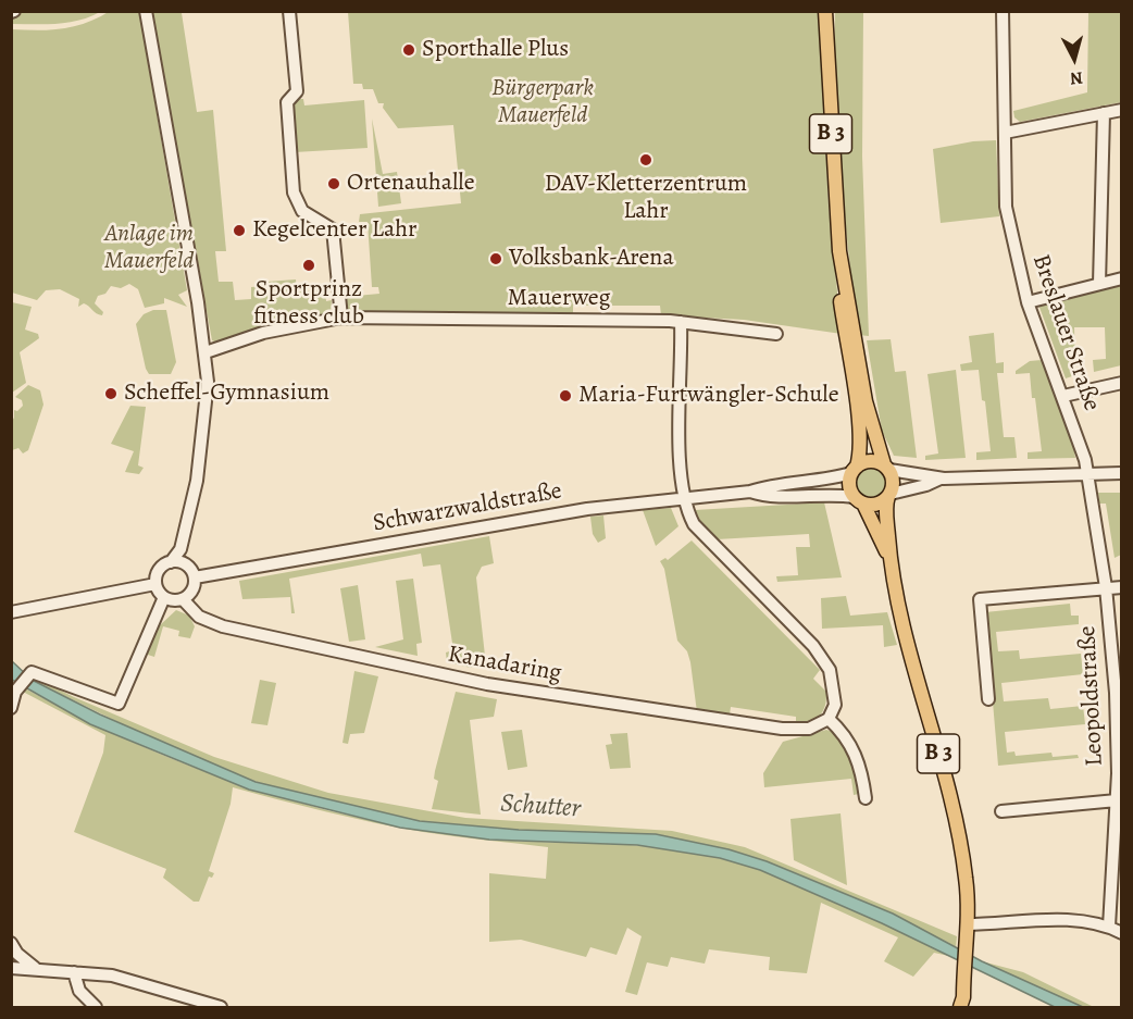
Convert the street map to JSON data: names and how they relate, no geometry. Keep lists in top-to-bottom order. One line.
{"streets":{"main road":["B 3"],"street":["Mauerweg","Breslauer Straße","Schwarzwaldstraße","Kanadaring","Leopoldstraße"]},"crossings":[["B 3","Schwarzwaldstraße"],["Breslauer Straße","Leopoldstraße"],["Schwarzwaldstraße","Kanadaring"]],"water":["Schutter"],"parks":["Bürgerpark Mauerfeld","Anlage im Mauerfeld"],"places":["Sporthalle Plus","DAV-Kletterzentrum Lahr","Ortenauhalle","Kegelcenter Lahr","Volksbank-Arena","Sportprinz fitness club","Scheffel-Gymnasium","Maria-Furtwängler-Schule"],"north":"bottom"}
